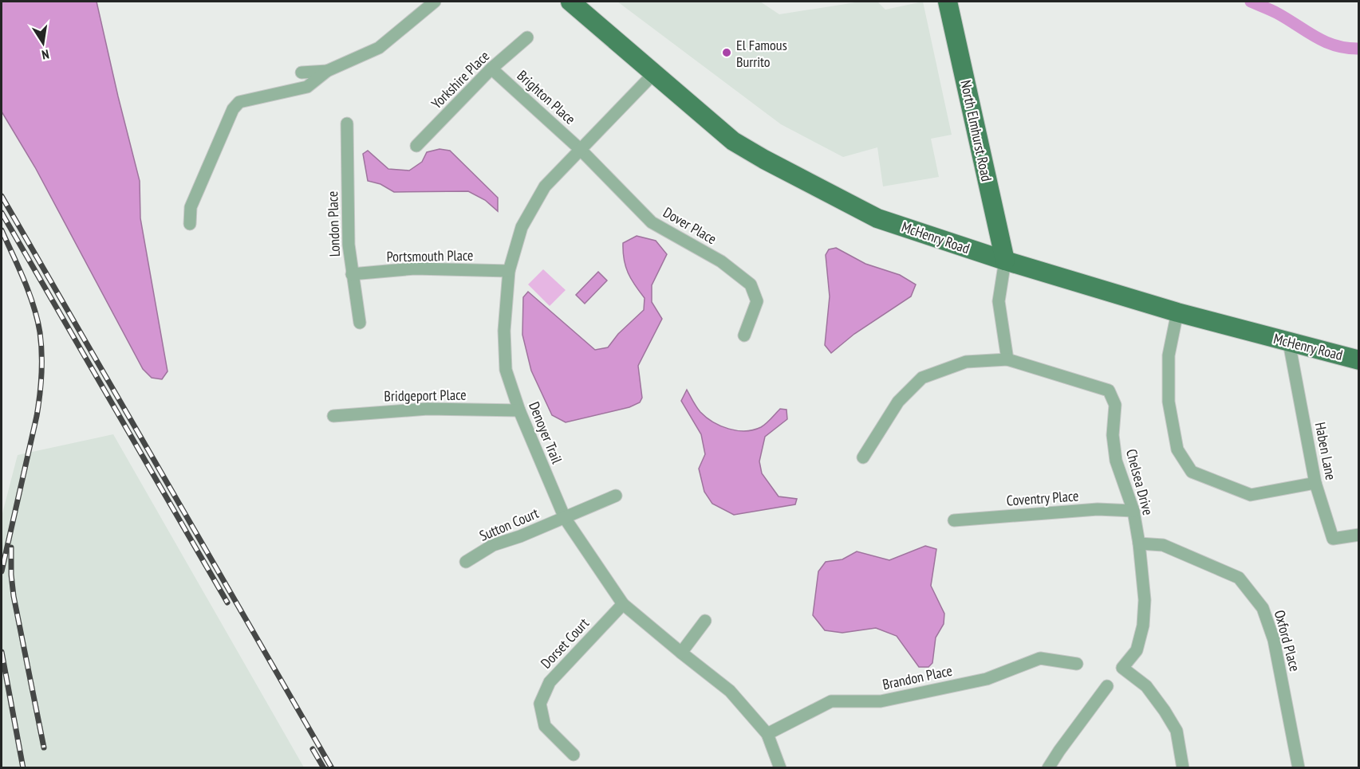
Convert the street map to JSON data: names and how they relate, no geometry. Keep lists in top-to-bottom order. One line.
{"streets":{"main road":["North Elmhurst Road","McHenry Road"],"street":["Yorkshire Place","Brighton Place","London Place","Dover Place","Portsmouth Place","Bridgeport Place","Denoyer Trail","Haben Lane","Chelsea Drive","Coventry Place","Sutton Court","Oxford Place","Dorset Court","Brandon Place"]},"crossings":[["Yorkshire Place","Brighton Place"],["Brighton Place","Dover Place"],["Brighton Place","Denoyer Trail"],["North Elmhurst Road","McHenry Road"],["London Place","Portsmouth Place"],["Dover Place","Denoyer Trail"],["McHenry Road","Denoyer Trail"],["McHenry Road","Haben Lane"],["Portsmouth Place","Denoyer Trail"],["Bridgeport Place","Denoyer Trail"],["Denoyer Trail","Sutton Court"],["Denoyer Trail","Dorset Court"],["Denoyer Trail","Brandon Place"],["Chelsea Drive","Coventry Place"],["Chelsea Drive","Oxford Place"]],"places":["El Famous Burrito"],"north":"bottom"}
